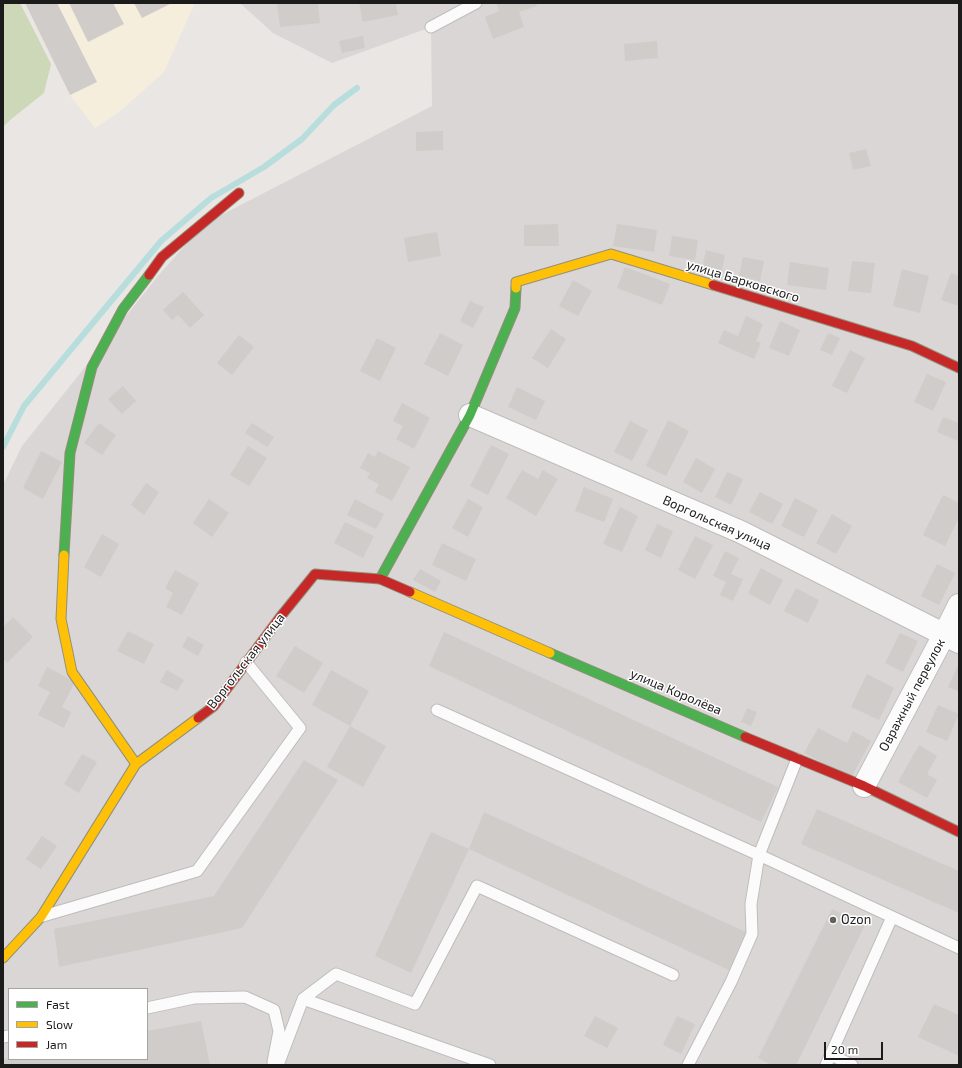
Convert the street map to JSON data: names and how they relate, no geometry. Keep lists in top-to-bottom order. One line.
{"streets":{"street":["улица Барковского","Воргольская улица","улица Королёва","Овражный переулок"]},"crossings":[["улица Барковского","Воргольская улица"],["Воргольская улица","улица Королёва"],["Воргольская улица","Овражный переулок"],["улица Королёва","Овражный переулок"]],"places":["Ozon"],"legend":["Fast","Slow","Jam"],"scale_bar":"20 m"}
